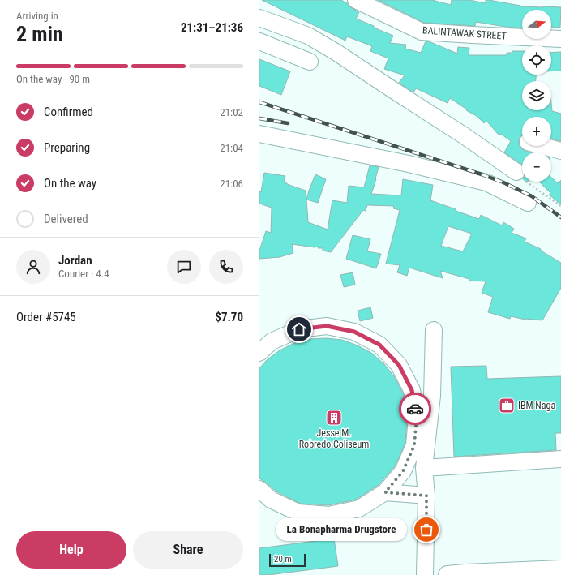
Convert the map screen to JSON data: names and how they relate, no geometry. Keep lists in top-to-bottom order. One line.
{"streets":{"street":["BALINTAWAK STREET"]},"places":{"office":["IBM Naga"],"building":["Jesse M. Robredo Coliseum"],"other":["La Bonapharma Drugstore"]},"scale_bar":"20 m","north":"right","page":{"heading":["2 min","Arriving in","21:31–21:36"],"panel":["Jordan","Courier · 4.4","Order #5745","$7.70"],"map_buttons":["+","−"],"bar":"On the way · 90 m","list":[["Confirmed","21:02"],["Preparing","21:04"],["On the way","21:06"],"Delivered"],"bubble":"La Bonapharma Drugstore","buttons":["Help","Share"],"scale":"20 m"}}
